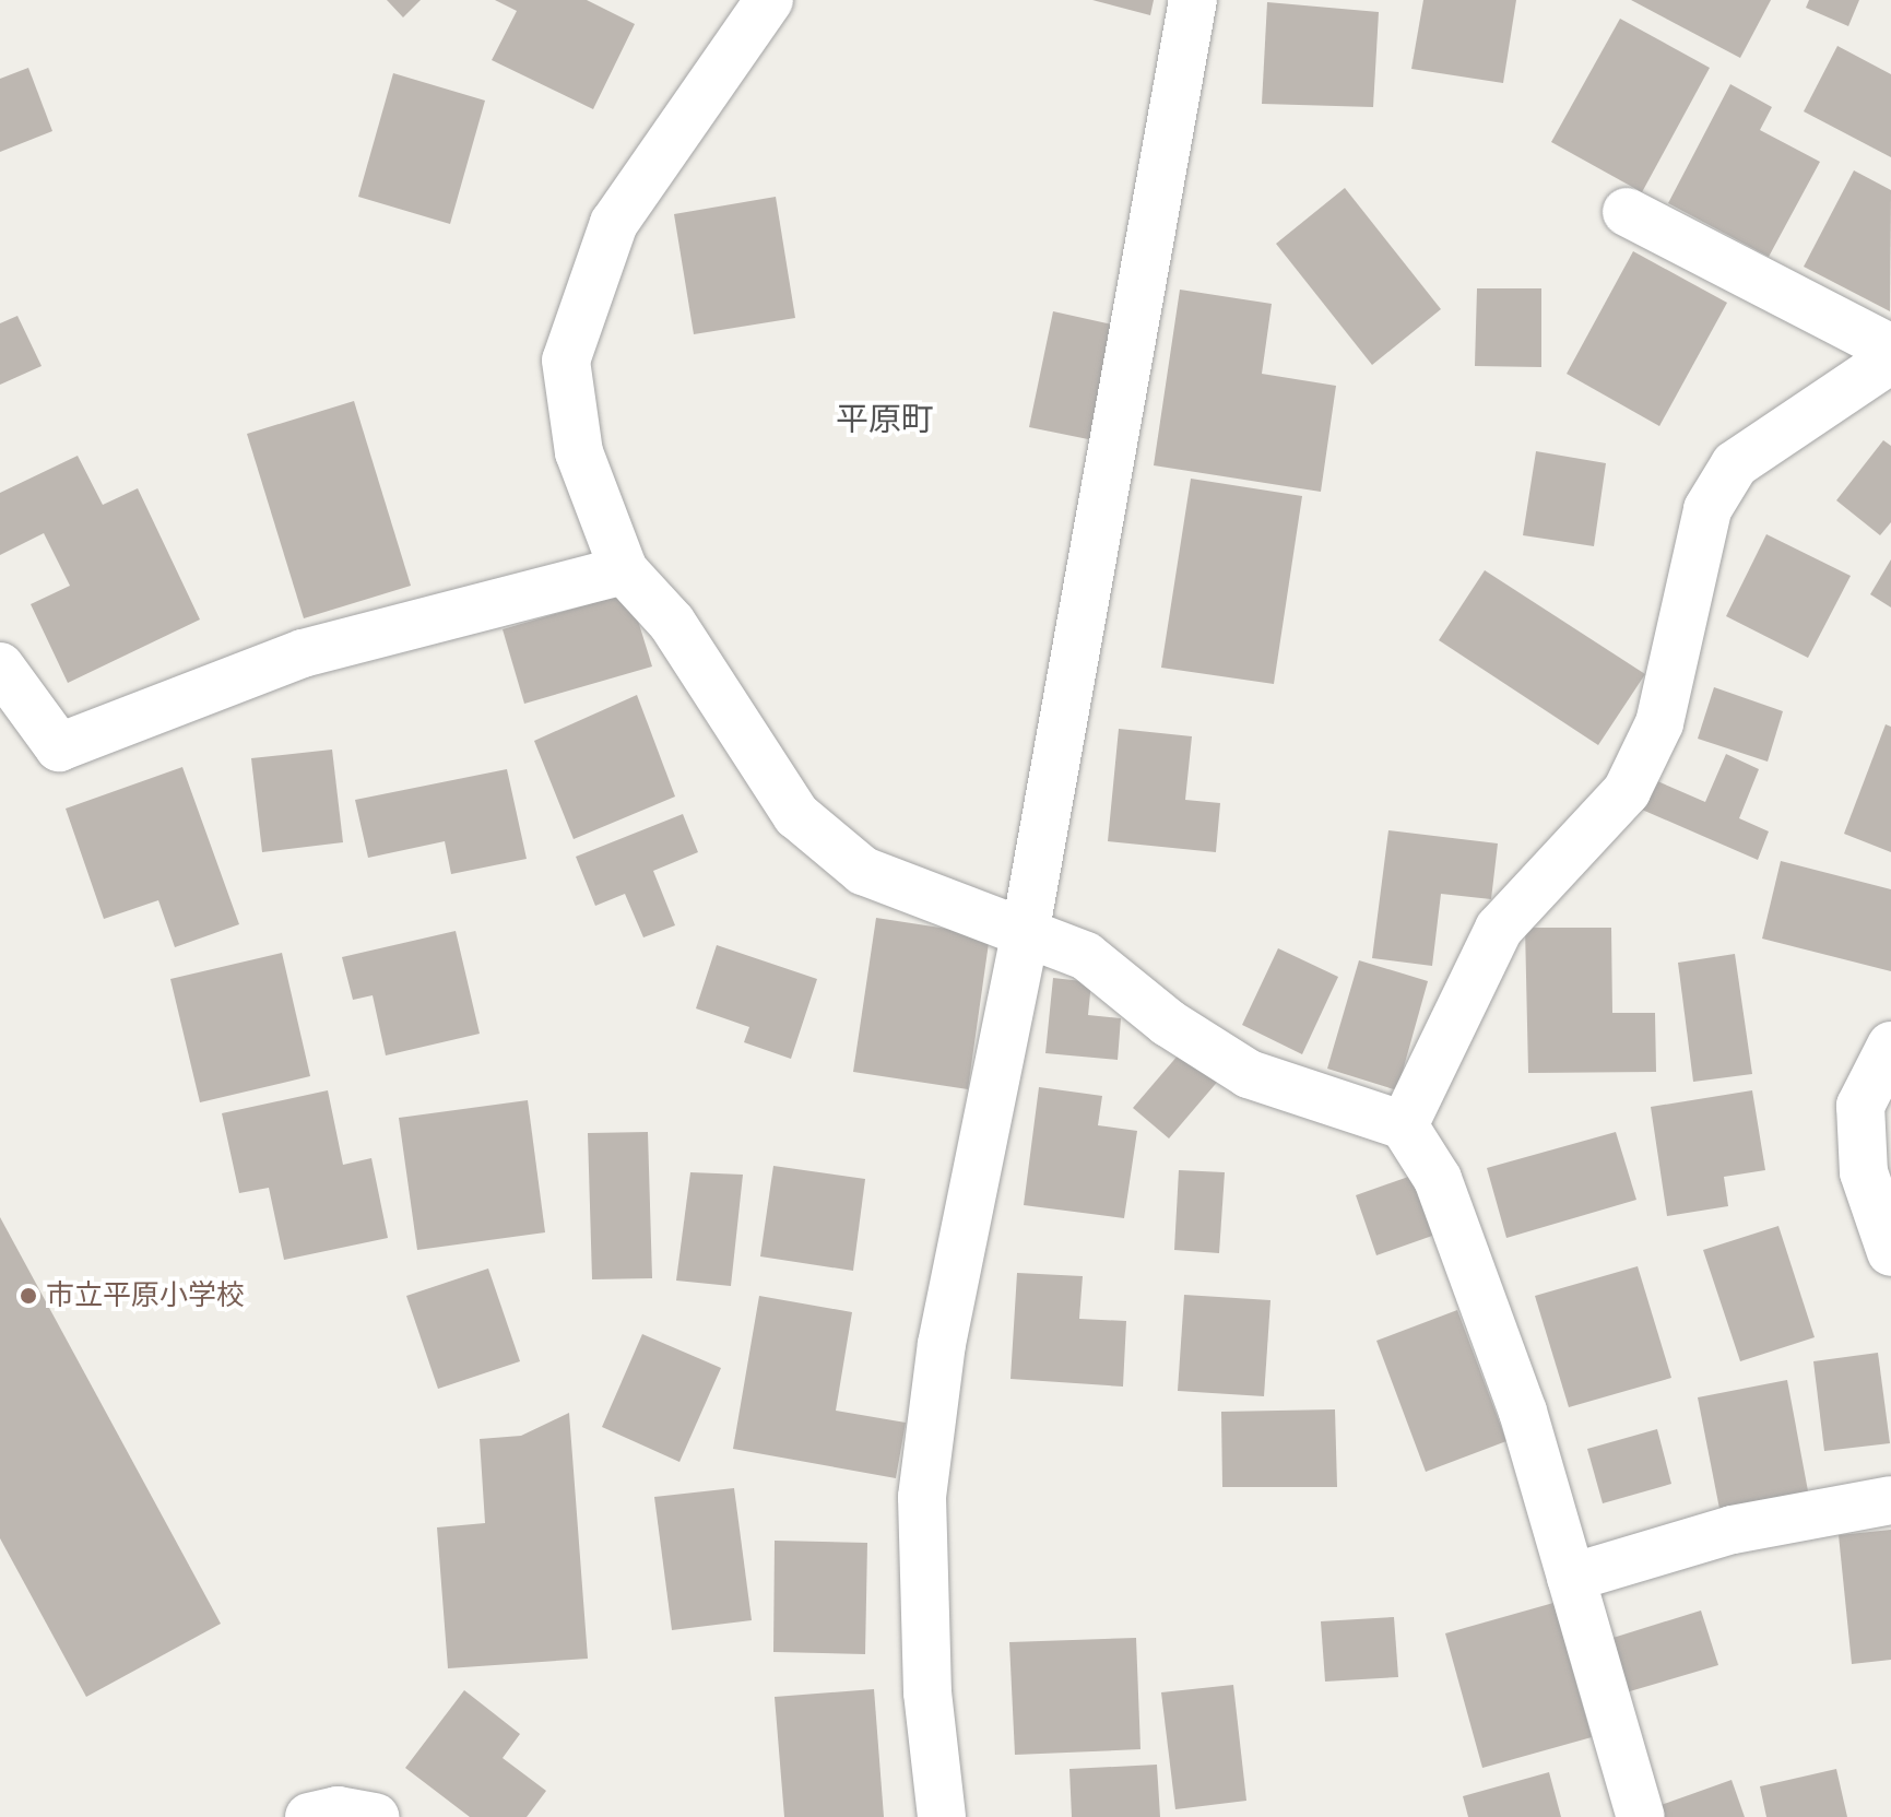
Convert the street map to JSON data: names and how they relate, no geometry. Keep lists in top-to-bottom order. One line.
{"districts":["平原町"],"places":["市立平原小学校"]}
